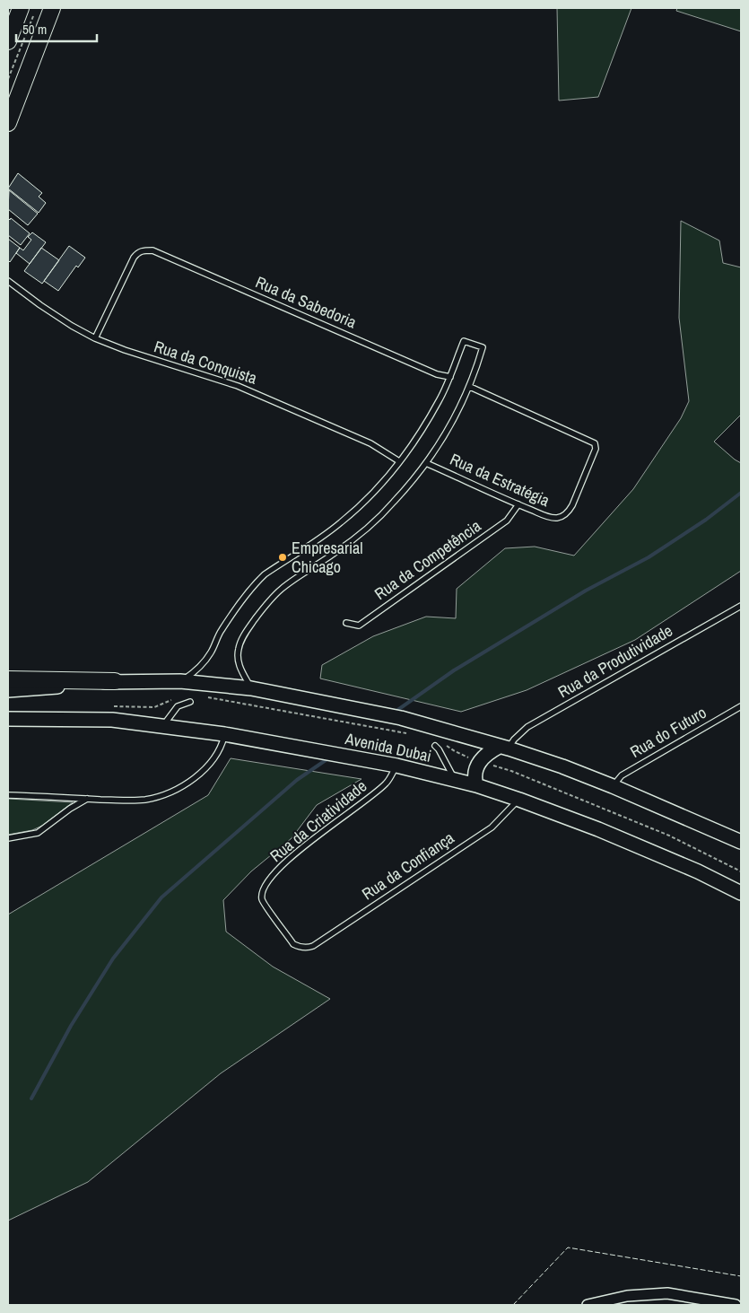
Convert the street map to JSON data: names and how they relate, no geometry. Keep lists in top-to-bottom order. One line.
{"streets":{"street":["Avenida Dubai"],"lane":["Rua da Sabedoria","Rua da Conquista","Rua da Estratégia","Rua da Competência","Rua da Produtividade","Rua do Futuro","Rua da Criatividade","Rua da Confiança"]},"crossings":[["Rua da Sabedoria","Rua da Conquista"],["Rua da Estratégia","Rua da Competência"],["Rua da Produtividade","Avenida Dubai"],["Rua do Futuro","Avenida Dubai"],["Avenida Dubai","Rua da Criatividade"],["Avenida Dubai","Rua da Confiança"],["Rua da Criatividade","Rua da Confiança"]],"places":["Empresarial Chicago"],"scale_bar":"50 m"}
